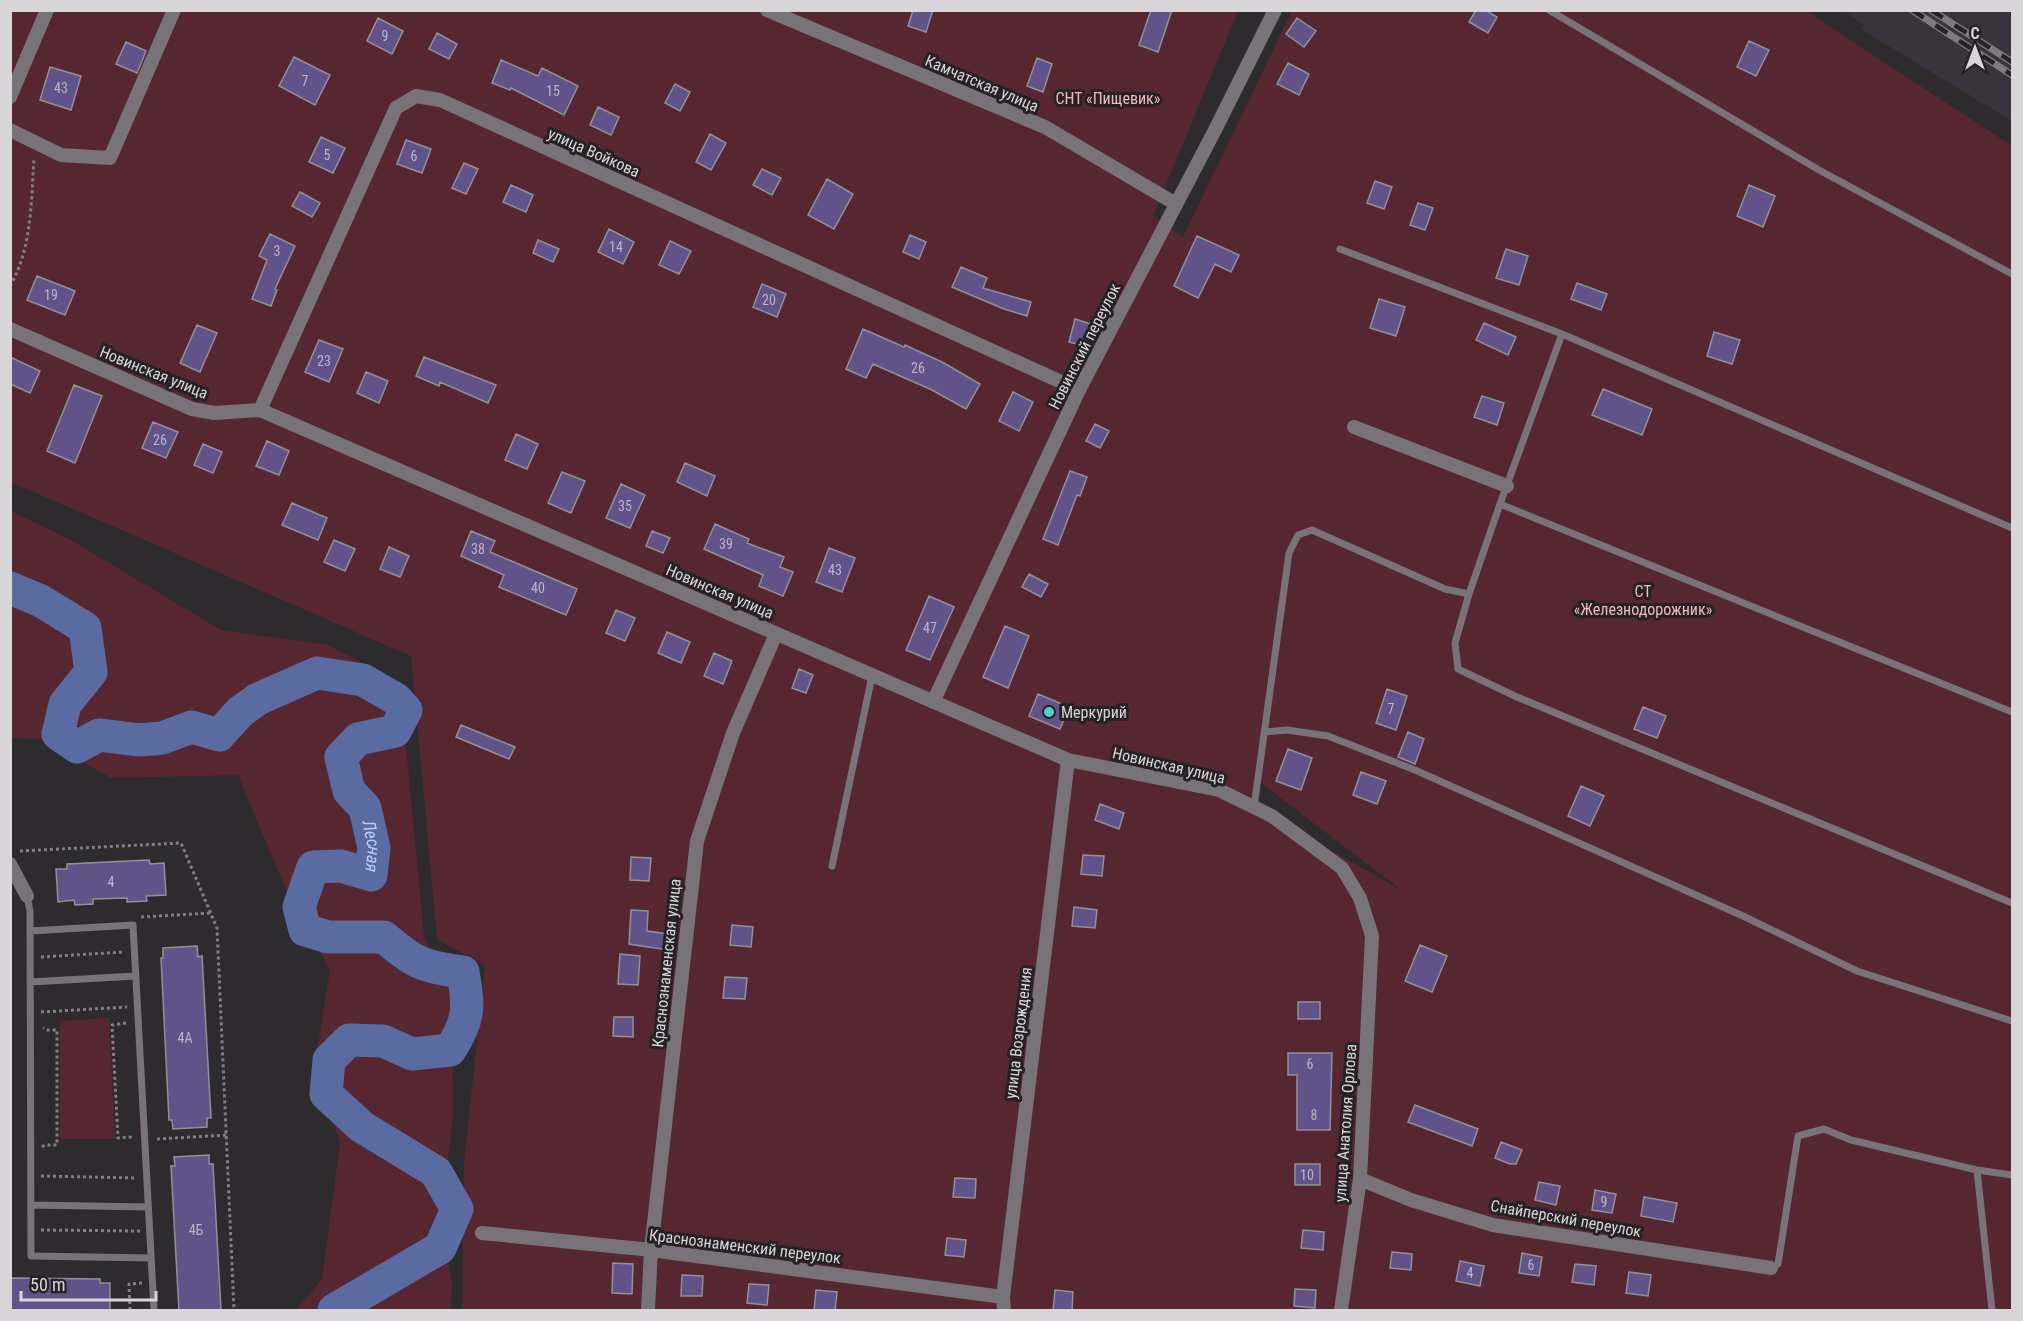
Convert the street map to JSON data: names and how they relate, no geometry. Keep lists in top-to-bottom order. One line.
{"streets":{"street":["Камчатская улица","улица Войкова","Новинский переулок","Новинская улица","Краснознаменская улица","улица Возрождения","улица Анатолия Орлова","Снайперский переулок","Краснознаменский переулок"]},"crossings":[["Камчатская улица","Новинский переулок"],["улица Войкова","Новинский переулок"],["улица Войкова","Новинская улица"],["Новинский переулок","Новинская улица"],["Новинская улица","Краснознаменская улица"],["Новинская улица","улица Возрождения"],["Новинская улица","улица Анатолия Орлова"],["Краснознаменская улица","Краснознаменский переулок"],["улица Возрождения","Краснознаменский переулок"],["улица Анатолия Орлова","Снайперский переулок"]],"water":["Лесная"],"parks":["СНТ «Пищевик»","СТ «Железнодорожник»"],"places":["Меркурий"],"house_numbers":["9","7","43","15","5","6","14","3","19","20","23","26","26","35","39","38","43","40","47","7","4","4А","6","8","10","9","4Б","6","4"],"scale_bar":"50 m","north":"top"}
